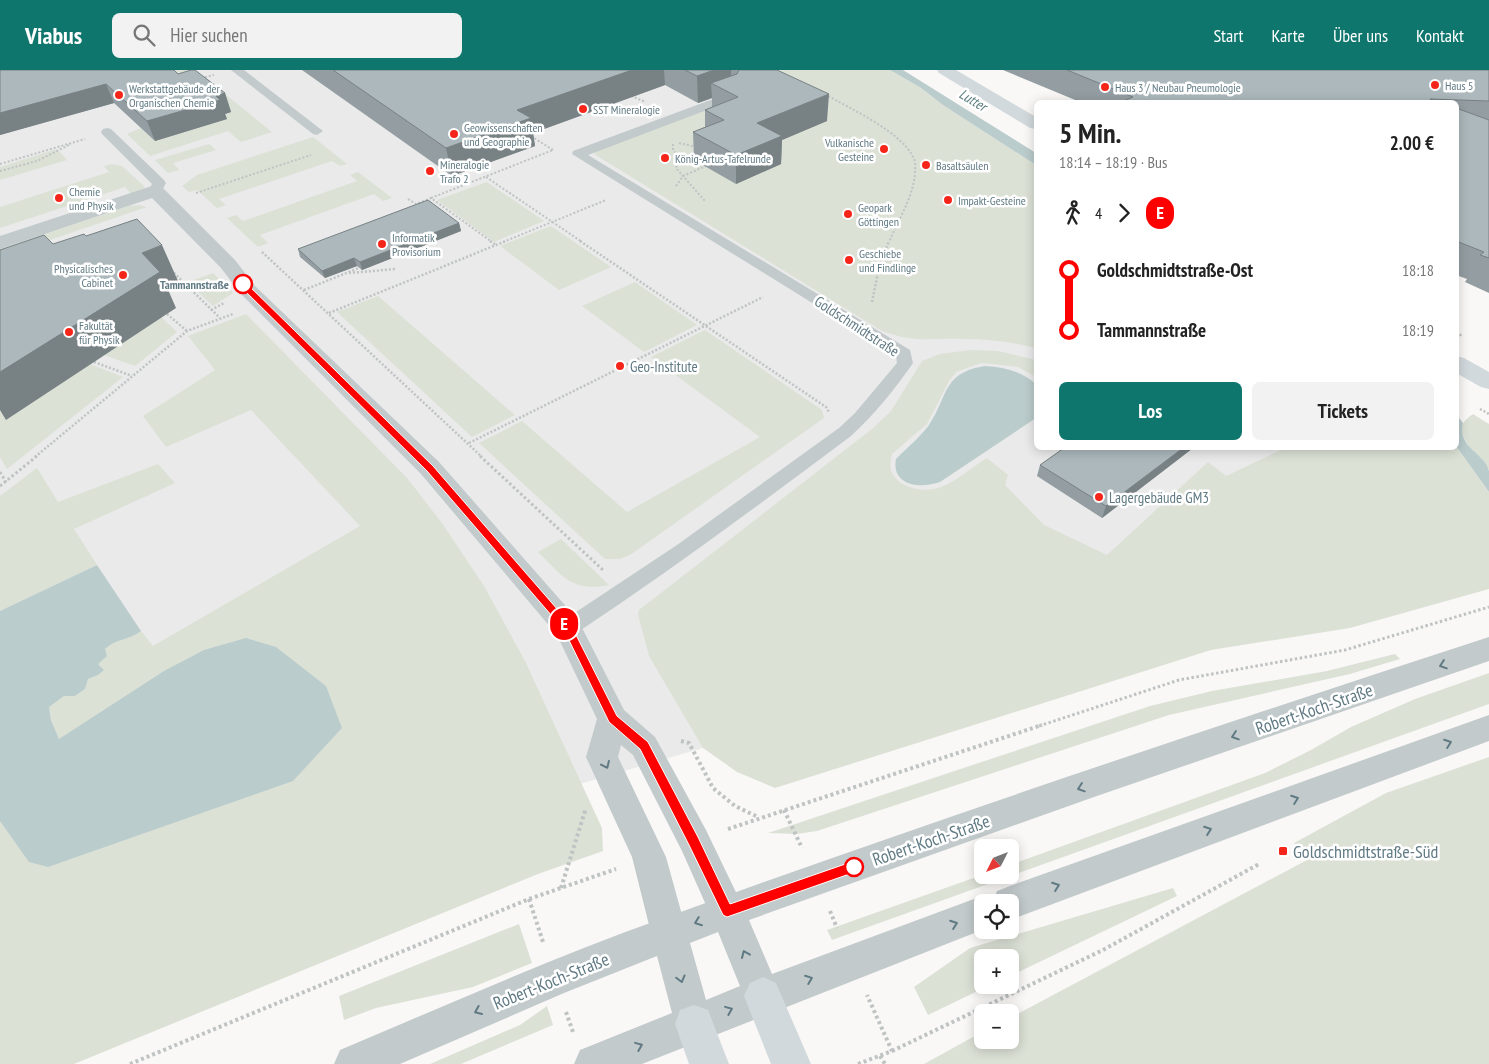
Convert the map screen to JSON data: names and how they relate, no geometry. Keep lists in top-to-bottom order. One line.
{"streets":{"street":["Robert-Koch-Straße"],"lane":["Goldschmidtstraße"]},"water":["Lutter"],"places":{"other":["Haus 5","Haus 3 / Neubau Pneumologie","Werkstattgebäude der Organischen Chemie","SST Mineralogie","Geowissenschaften und Geographie","Vulkanische Gesteine","König-Artus-Tafelrunde","Basaltsäulen","Mineralogie Trafo 2","Chemie und Physik","Impakt-Gesteine","Geopark Göttingen","Informatik Provisorium","Geschiebe und Findlinge","Physicalisches Cabinet","Tammannstraße","Fakultät für Physik","Geo-Institute","Lagergebäude GM3"],"transit":["Goldschmidtstraße-Süd"]},"lines":["bus line E"],"north":"bottom left","page":{"header":"Viabus","search":"Hier suchen","nav":["Start","Karte","Über uns","Kontakt"],"on_map":"E","heading":["5 Min.","18:14 – 18:19 · Bus","2.00 €"],"legs":["4","E"],"list":[{"name":"Goldschmidtstraße-Ost","value":"18:18"},{"name":"Tammannstraße","value":"18:19"}],"buttons":["Los","Tickets"],"map_buttons":["+","−"]}}
